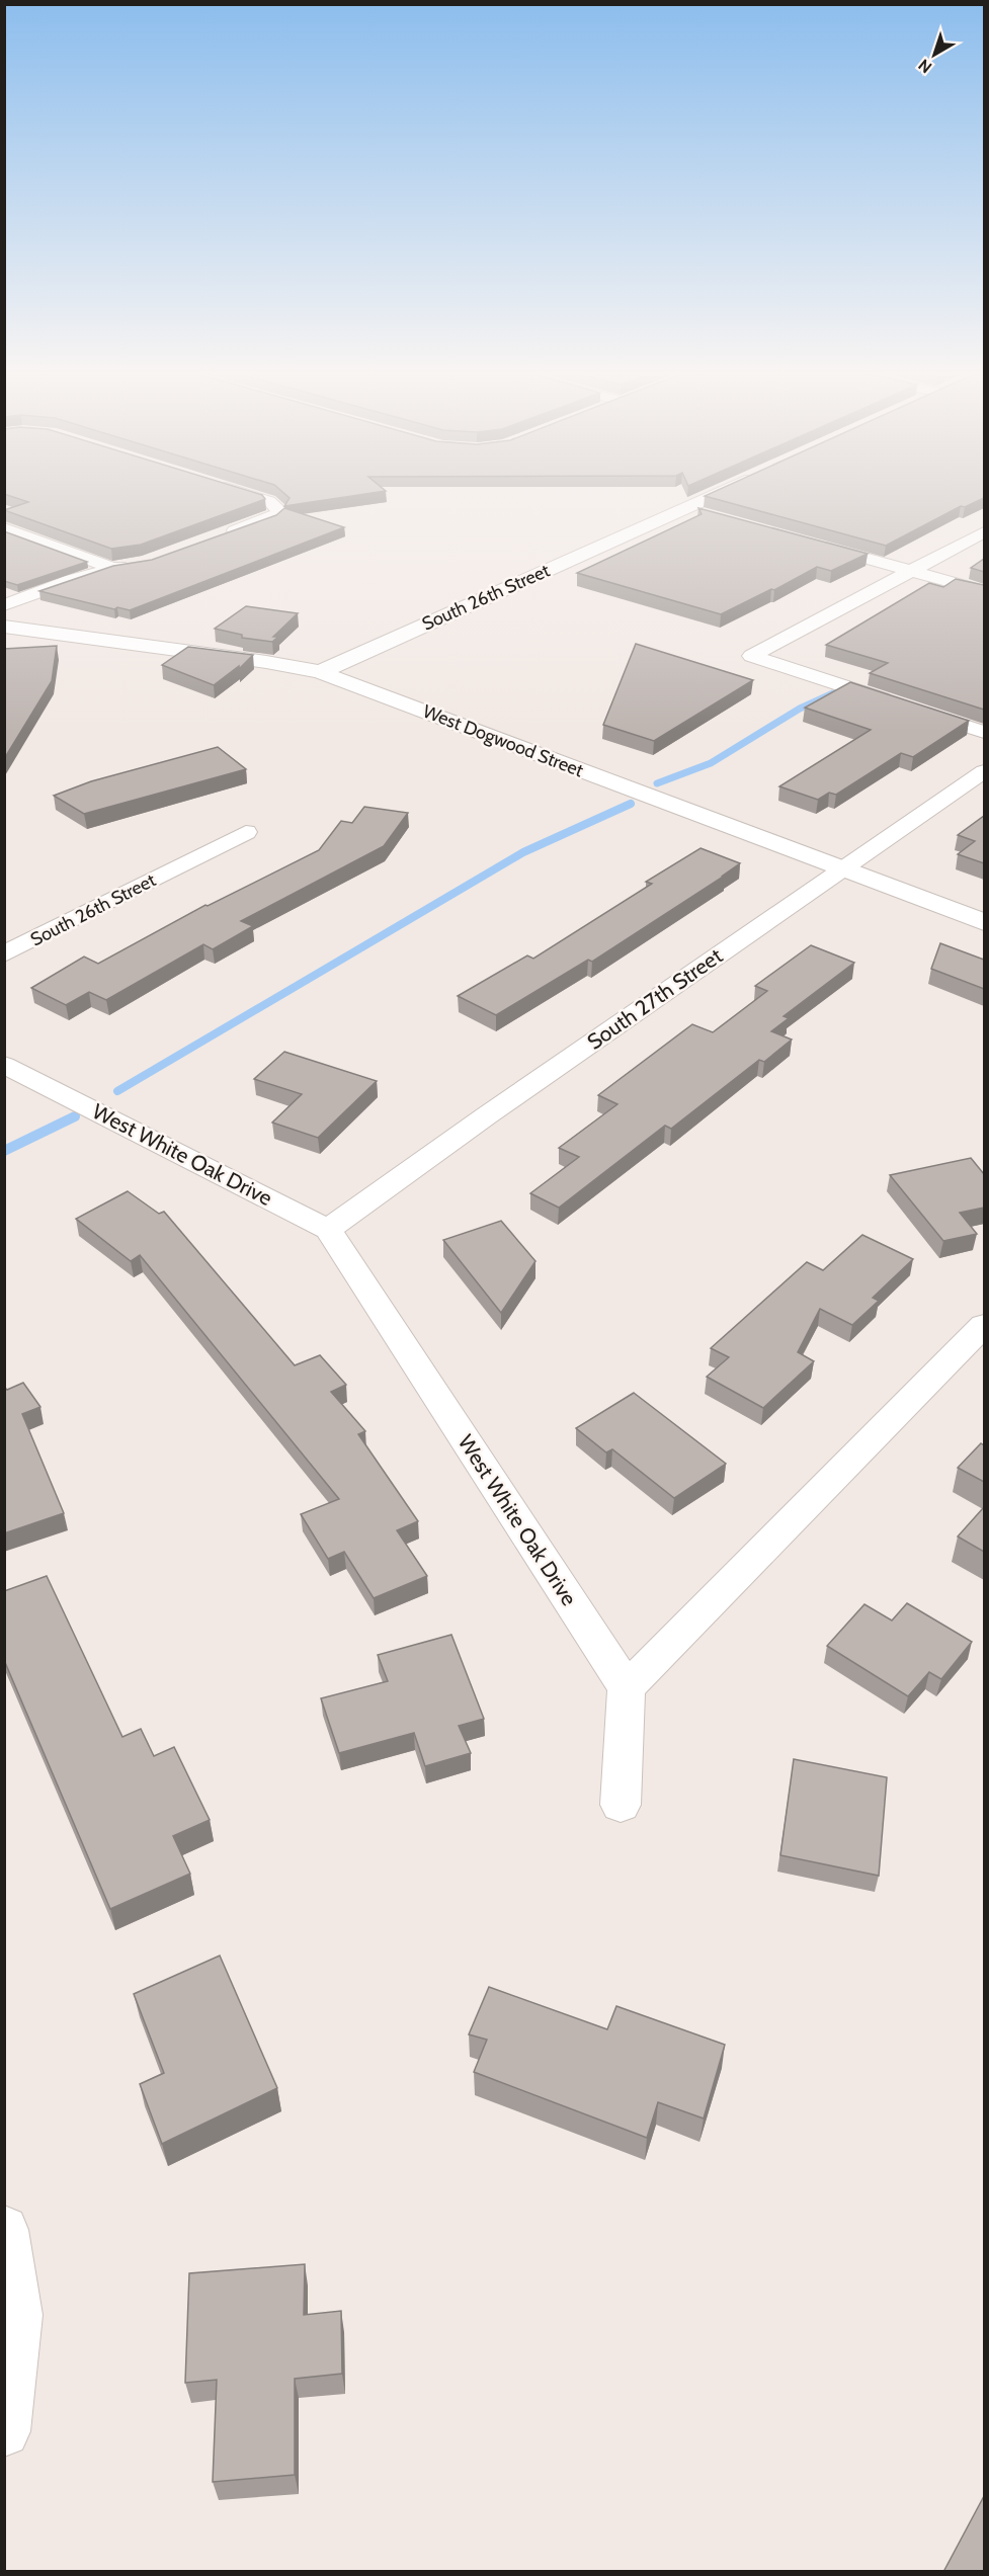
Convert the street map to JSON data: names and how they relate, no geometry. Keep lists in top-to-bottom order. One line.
{"streets":{"street":["South 26th Street","West Dogwood Street","South 27th Street","West White Oak Drive"]},"crossings":[["South 26th Street","West Dogwood Street"],["West Dogwood Street","South 27th Street"],["South 27th Street","West White Oak Drive"]],"north":"bottom left"}
